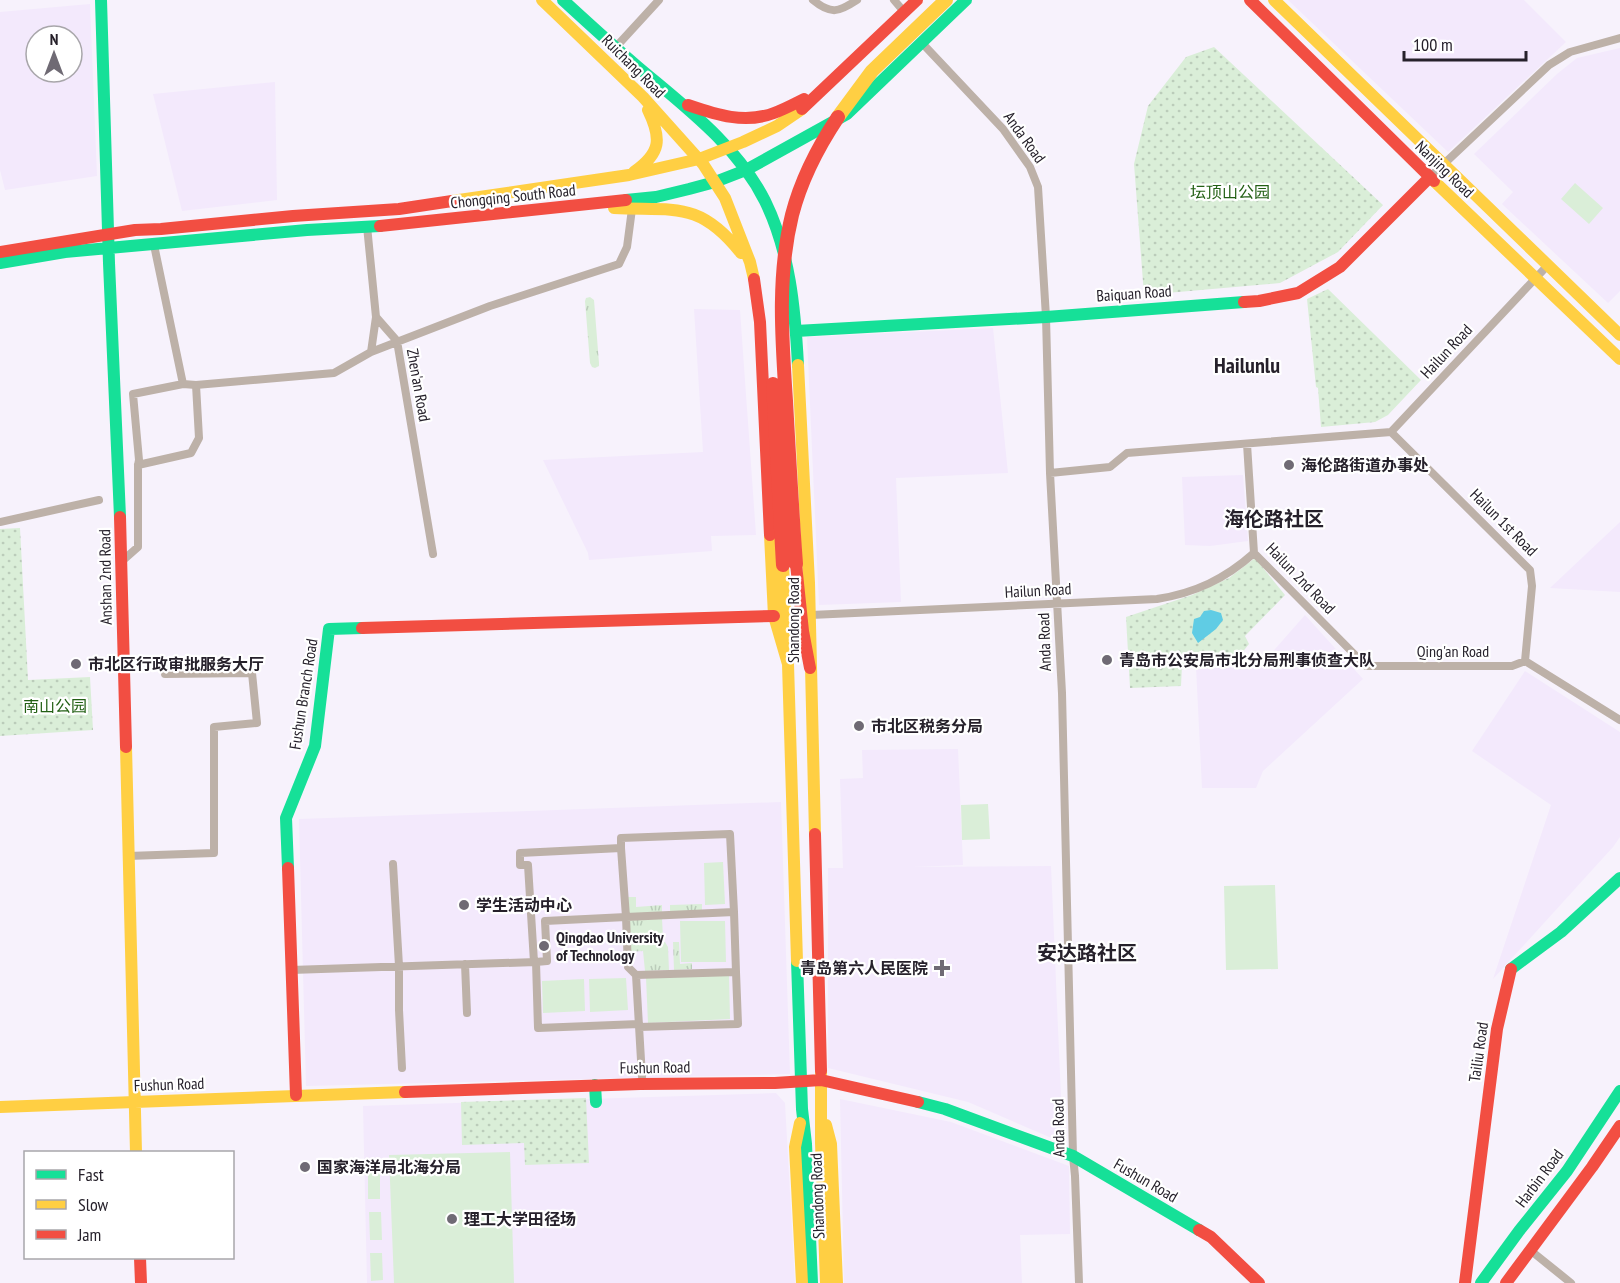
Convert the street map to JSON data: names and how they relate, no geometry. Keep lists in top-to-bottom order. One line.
{"streets":{"main road":["Ruichang Road","Nanjing Road","Chongqing South Road","Baiquan Road","Anshan 2nd Road","Shandong Road","Fushun Branch Road","Tailiu Road","Fushun Road","Harbin Road"],"street":["Anda Road","Hailun Road","Zhen'an Road","Hailun 1st Road","Hailun 2nd Road","Qing'an Road"]},"crossings":[["Ruichang Road","Chongqing South Road"],["Ruichang Road","Shandong Road"],["Anda Road","Chongqing South Road"],["Anda Road","Baiquan Road"],["Anda Road","Hailun Road"],["Anda Road","Fushun Road"],["Nanjing Road","Baiquan Road"],["Nanjing Road","Hailun Road"],["Chongqing South Road","Anshan 2nd Road"],["Chongqing South Road","Shandong Road"],["Baiquan Road","Shandong Road"],["Hailun Road","Hailun 1st Road"],["Hailun Road","Hailun 2nd Road"],["Hailun Road","Shandong Road"],["Hailun 1st Road","Qing'an Road"],["Anshan 2nd Road","Fushun Road"],["Hailun 2nd Road","Qing'an Road"],["Shandong Road","Fushun Branch Road"],["Shandong Road","Fushun Road"],["Fushun Branch Road","Fushun Road"]],"districts":["Hailunlu","海伦路社区","安达路社区"],"parks":["坛顶山公园","南山公园"],"places":{"other":["海伦路街道办事处","青岛市公安局市北分局刑事侦查大队","市北区行政审批服务大厅","市北区税务分局","学生活动中心","Qingdao University of Technology","国家海洋局北海分局","理工大学田径场"],"health":["青岛第六人民医院"]},"legend":["Fast","Slow","Jam"],"scale_bar":"100 m","north":"top"}
